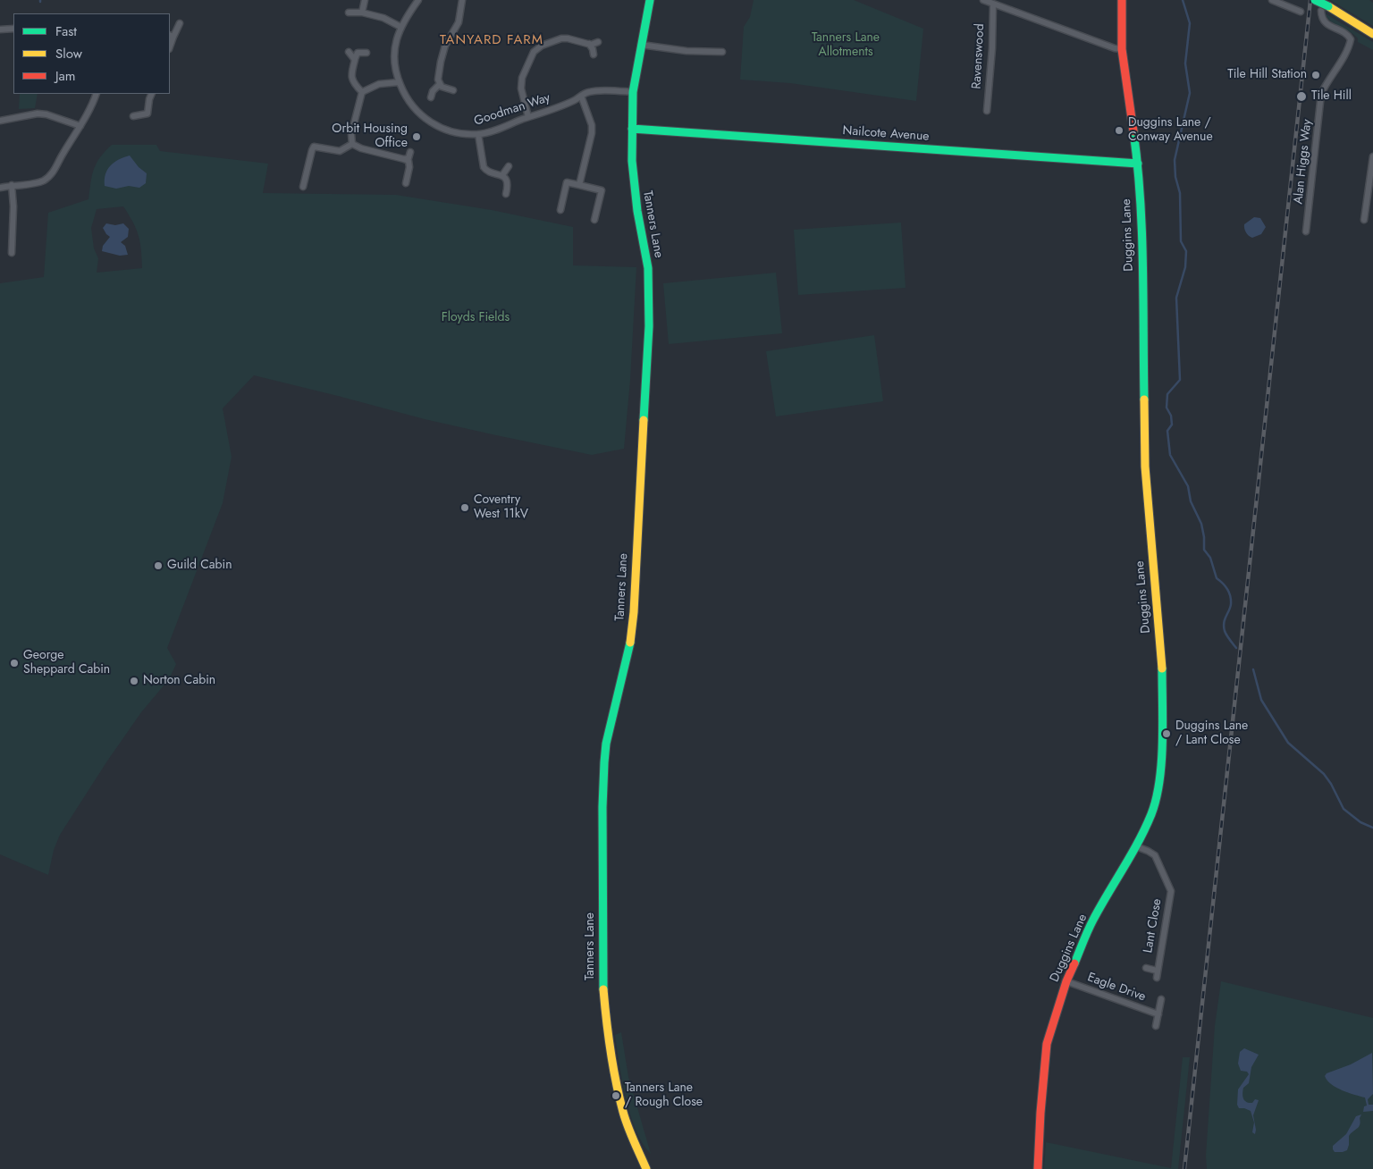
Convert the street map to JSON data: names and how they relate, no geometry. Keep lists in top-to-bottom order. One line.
{"streets":{"street":["Ravenswood","Goodman Way","Nailcote Avenue","Alan Higgs Way","Tanners Lane","Duggins Lane","Lant Close","Eagle Drive"]},"crossings":[["Goodman Way","Tanners Lane"],["Nailcote Avenue","Tanners Lane"],["Nailcote Avenue","Duggins Lane"],["Duggins Lane","Lant Close"],["Duggins Lane","Eagle Drive"]],"districts":["TANYARD FARM"],"parks":["Tanners Lane Allotments","Floyds Fields"],"places":["Tile Hill Station","Tile Hill","Duggins Lane / Conway Avenue","Orbit Housing Office","Coventry West 11kV","Guild Cabin","George Sheppard Cabin","Norton Cabin","Duggins Lane / Lant Close","Tanners Lane / Rough Close"],"legend":["Fast","Slow","Jam"]}
